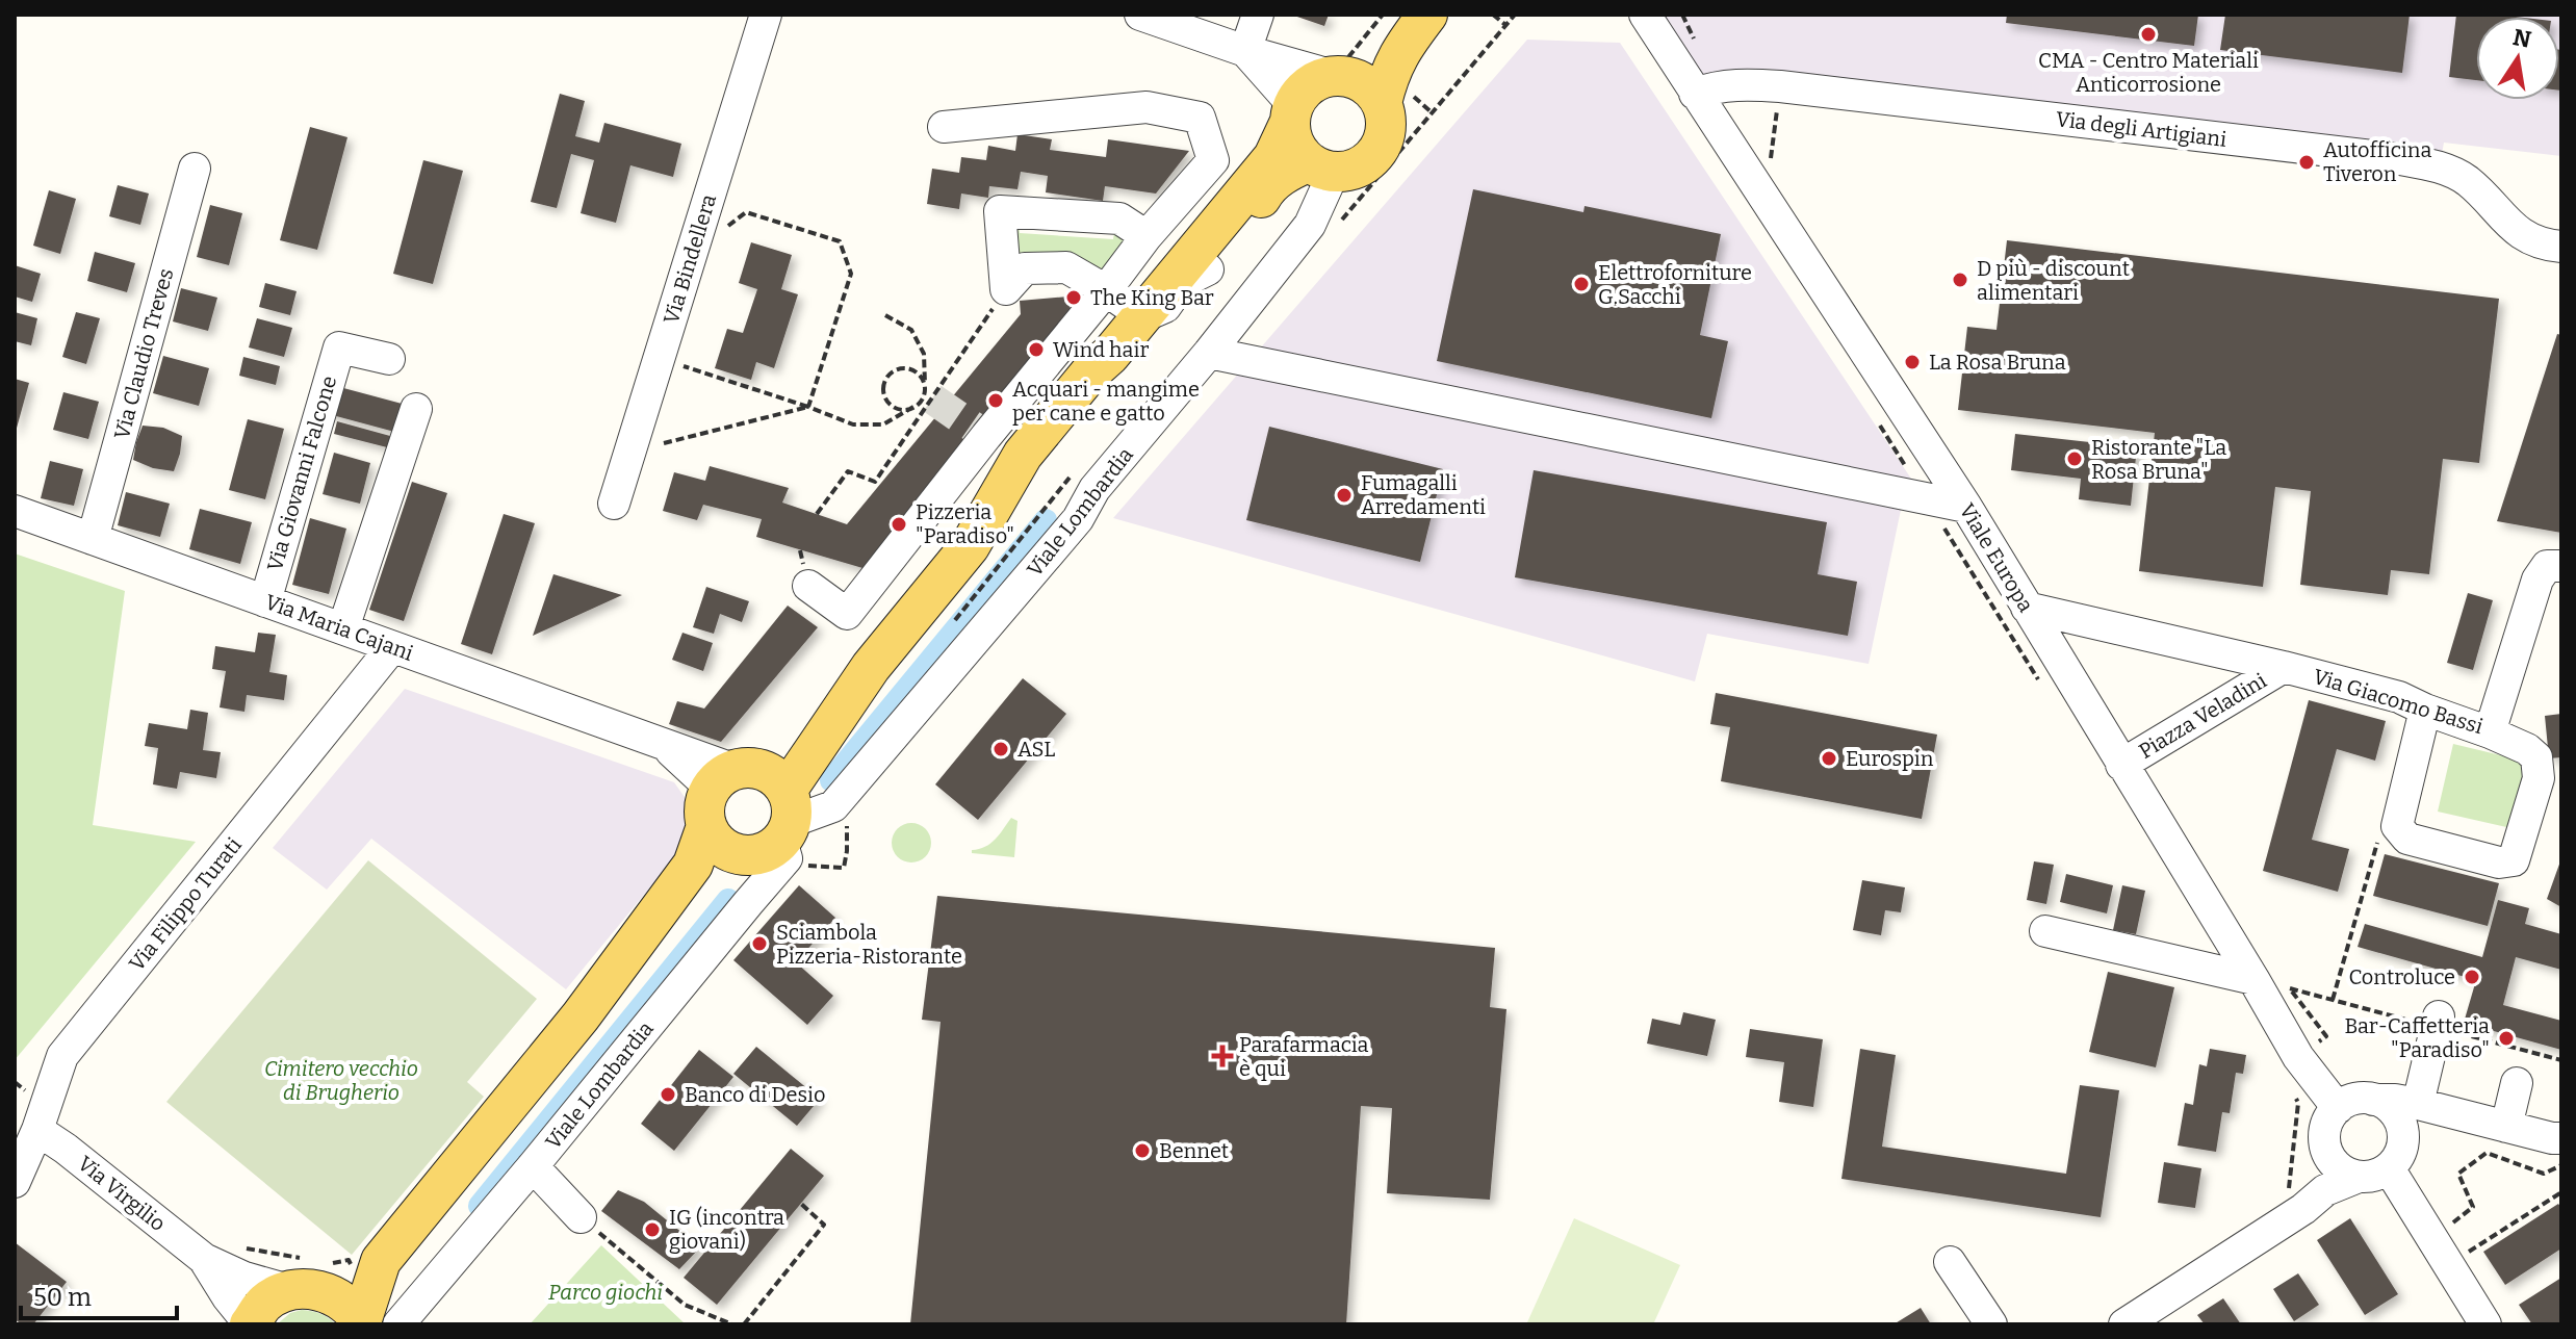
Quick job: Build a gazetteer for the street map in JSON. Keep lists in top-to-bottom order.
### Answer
{
  "streets": {
    "main road": ["Viale Lombardia"],
    "street": [
      "Via degli Artigiani",
      "Via Bindellera",
      "Via Claudio Treves",
      "Via Giovanni Falcone",
      "Viale Europa",
      "Via Maria Cajani",
      "Via Giacomo Bassi",
      "Piazza Veladini",
      "Via Filippo Turati",
      "Via Virgilio"
    ]
  },
  "crossings": [
    ["Via degli Artigiani", "Viale Europa"],
    ["Via Claudio Treves", "Via Maria Cajani"],
    ["Via Giovanni Falcone", "Via Maria Cajani"],
    ["Viale Lombardia", "Via Maria Cajani"],
    ["Viale Lombardia", "Via Virgilio"],
    ["Viale Europa", "Via Giacomo Bassi"],
    ["Viale Europa", "Piazza Veladini"],
    ["Via Maria Cajani", "Via Filippo Turati"],
    ["Via Giacomo Bassi", "Piazza Veladini"],
    ["Via Filippo Turati", "Via Virgilio"]
  ],
  "parks": ["Cimitero vecchio di Brugherio", "Parco giochi"],
  "places": {
    "other": [
      "CMA - Centro Materiali Anticorrosione",
      "Autofficina Tiveron",
      "D più - discount alimentari",
      "Elettroforniture G.Sacchi",
      "The King Bar",
      "Wind hair",
      "La Rosa Bruna",
      "Acquari - mangime per cane e gatto",
      "Ristorante \"La Rosa Bruna\"",
      "Fumagalli Arredamenti",
      "Pizzeria \"Paradiso\"",
      "ASL",
      "Eurospin",
      "Sciambola Pizzeria-Ristorante",
      "Controluce",
      "Bar-Caffetteria \"Paradiso\"",
      "Banco di Desio",
      "Bennet",
      "IG (incontra giovani)"
    ],
    "health": ["Parafarmacia è qui"]
  },
  "scale_bar": "50 m",
  "north": "top"
}
